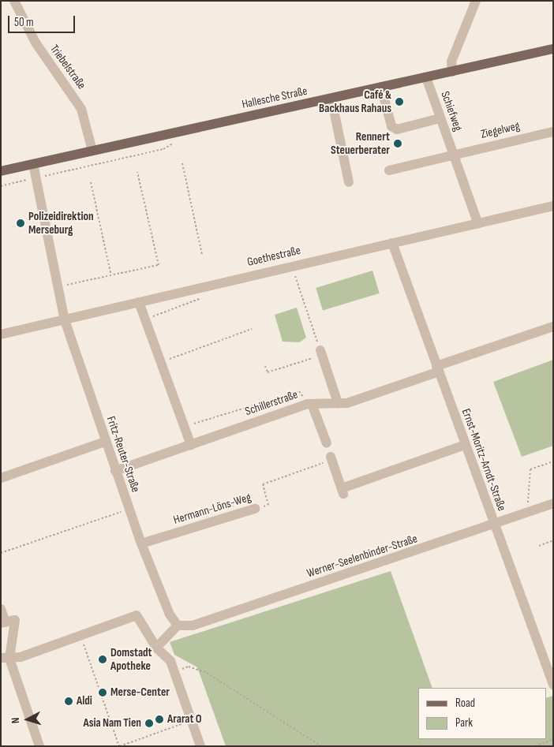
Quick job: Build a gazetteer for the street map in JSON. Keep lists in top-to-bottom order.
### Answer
{
  "streets": {
    "main road": ["Hallesche Straße"],
    "street": [
      "Triebelstraße",
      "Schiefweg",
      "Ziegelweg",
      "Goethestraße",
      "Schillerstraße",
      "Fritz-Reuter-Straße",
      "Ernst-Moritz-Arndt-Straße",
      "Hermann-Löns-Weg",
      "Werner-Seelenbinder-Straße"
    ]
  },
  "crossings": [
    ["Triebelstraße", "Hallesche Straße"],
    ["Hallesche Straße", "Schiefweg"],
    ["Hallesche Straße", "Fritz-Reuter-Straße"],
    ["Schiefweg", "Ziegelweg"],
    ["Schiefweg", "Goethestraße"],
    ["Goethestraße", "Fritz-Reuter-Straße"],
    ["Goethestraße", "Ernst-Moritz-Arndt-Straße"],
    ["Schillerstraße", "Fritz-Reuter-Straße"],
    ["Schillerstraße", "Ernst-Moritz-Arndt-Straße"],
    ["Fritz-Reuter-Straße", "Hermann-Löns-Weg"],
    ["Fritz-Reuter-Straße", "Werner-Seelenbinder-Straße"],
    ["Ernst-Moritz-Arndt-Straße", "Werner-Seelenbinder-Straße"]
  ],
  "places": [
    "Café & Backhaus Rahaus",
    "Rennert Steuerberater",
    "Polizeidirektion Merseburg",
    "Domstadt Apotheke",
    "Merse-Center",
    "Aldi",
    "Ararat O",
    "Asia Nam Tien"
  ],
  "legend": ["Road", "Park"],
  "scale_bar": "50 m",
  "north": "left"
}
